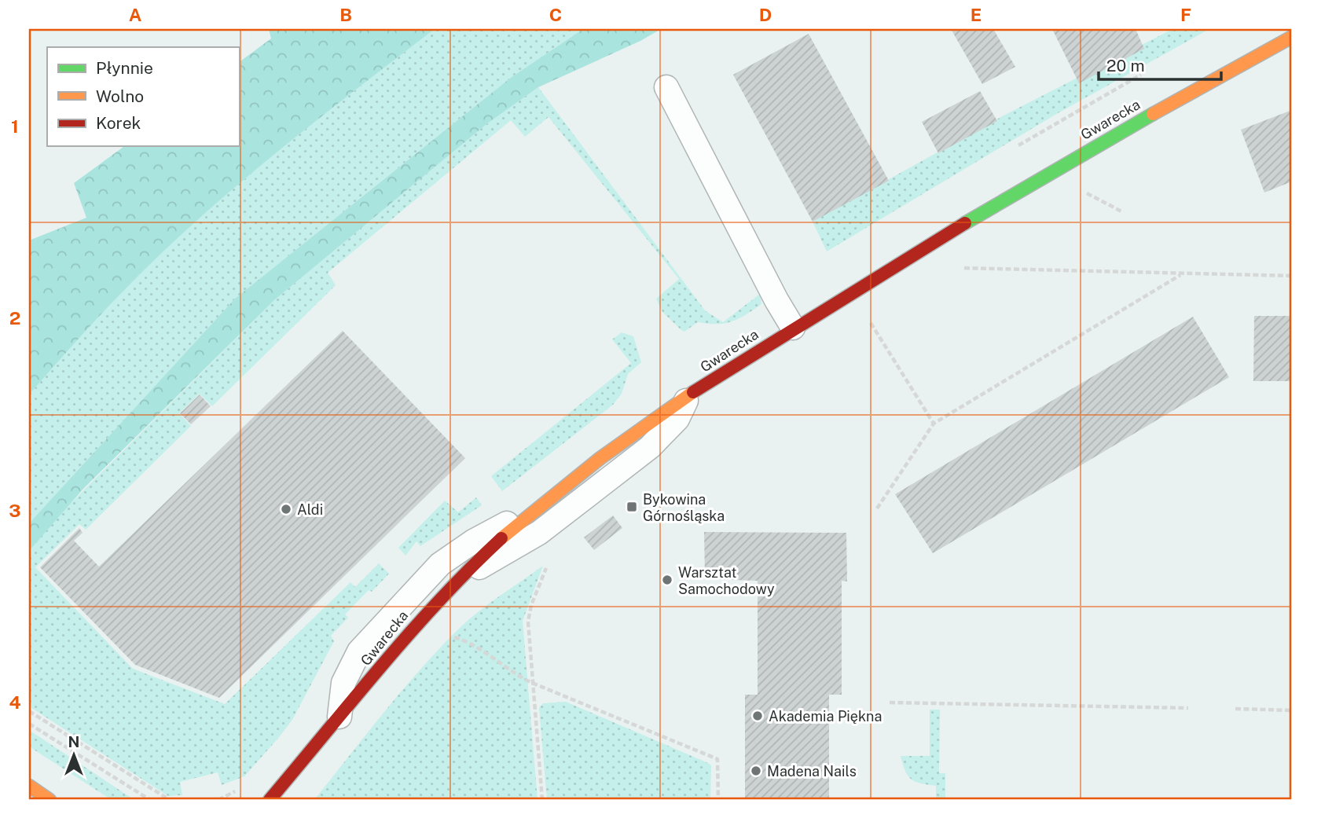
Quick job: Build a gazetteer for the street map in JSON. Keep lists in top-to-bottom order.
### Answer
{
  "streets": {
    "street": ["Gwarecka"]
  },
  "places": {
    "transit": ["Bykowina Górnośląska"],
    "other": [
      "Aldi",
      "Warsztat Samochodowy",
      "Akademia Piękna",
      "Madena Nails"
    ]
  },
  "legend": ["Płynnie", "Wolno", "Korek"],
  "scale_bar": "20 m",
  "north": "top",
  "grid": {
    "columns": [
      "A",
      "B",
      "C",
      "D",
      "E",
      "F"
    ],
    "rows": [
      "1",
      "2",
      "3",
      "4"
    ]
  }
}
